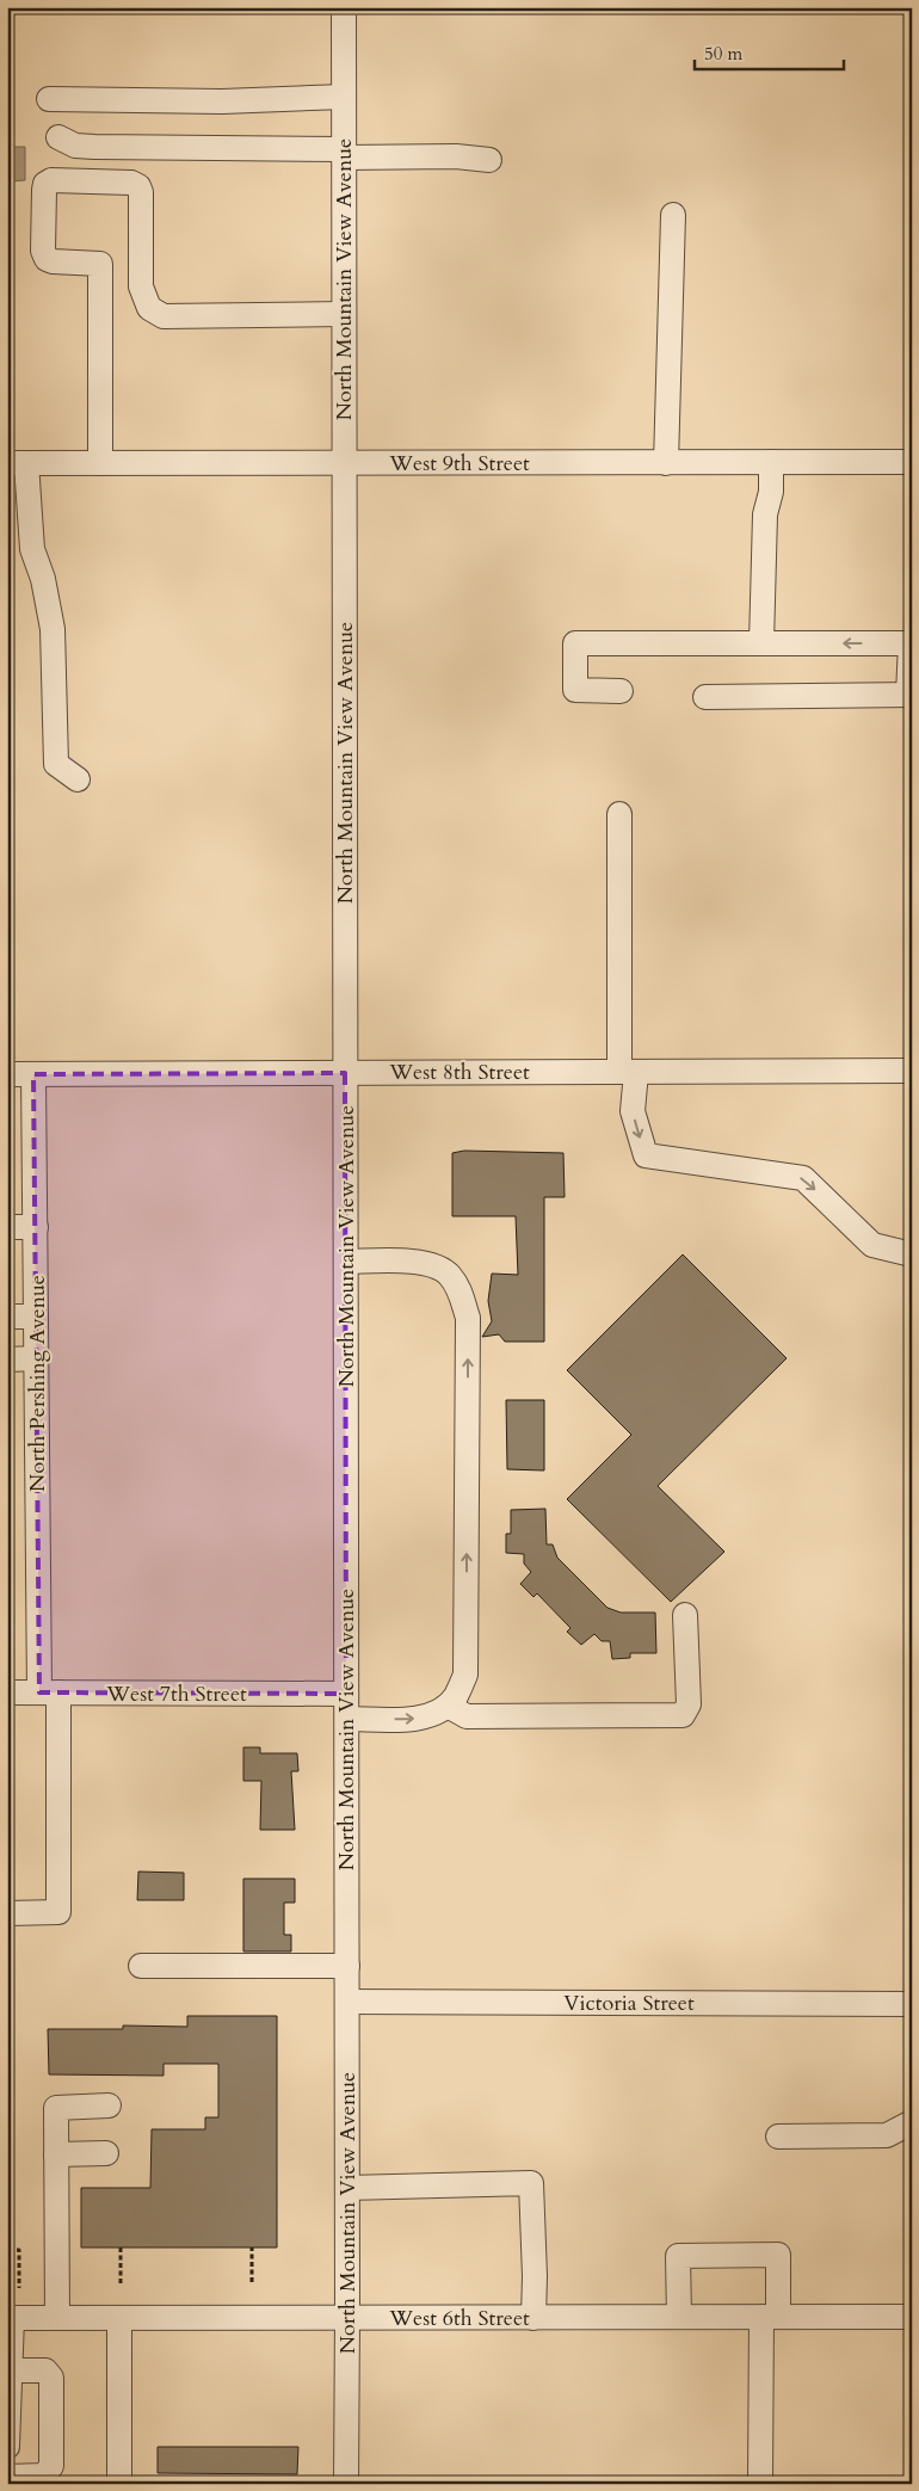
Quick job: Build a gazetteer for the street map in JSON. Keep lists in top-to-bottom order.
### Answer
{
  "streets": {
    "street": [
      "North Mountain View Avenue",
      "West 9th Street",
      "West 8th Street",
      "North Pershing Avenue",
      "West 7th Street",
      "Victoria Street",
      "West 6th Street"
    ]
  },
  "crossings": [
    ["North Mountain View Avenue", "West 9th Street"],
    ["North Mountain View Avenue", "West 8th Street"],
    ["North Mountain View Avenue", "West 7th Street"],
    ["North Mountain View Avenue", "Victoria Street"],
    ["North Mountain View Avenue", "West 6th Street"],
    ["West 8th Street", "North Pershing Avenue"],
    ["North Pershing Avenue", "West 7th Street"]
  ],
  "scale_bar": "50 m"
}
